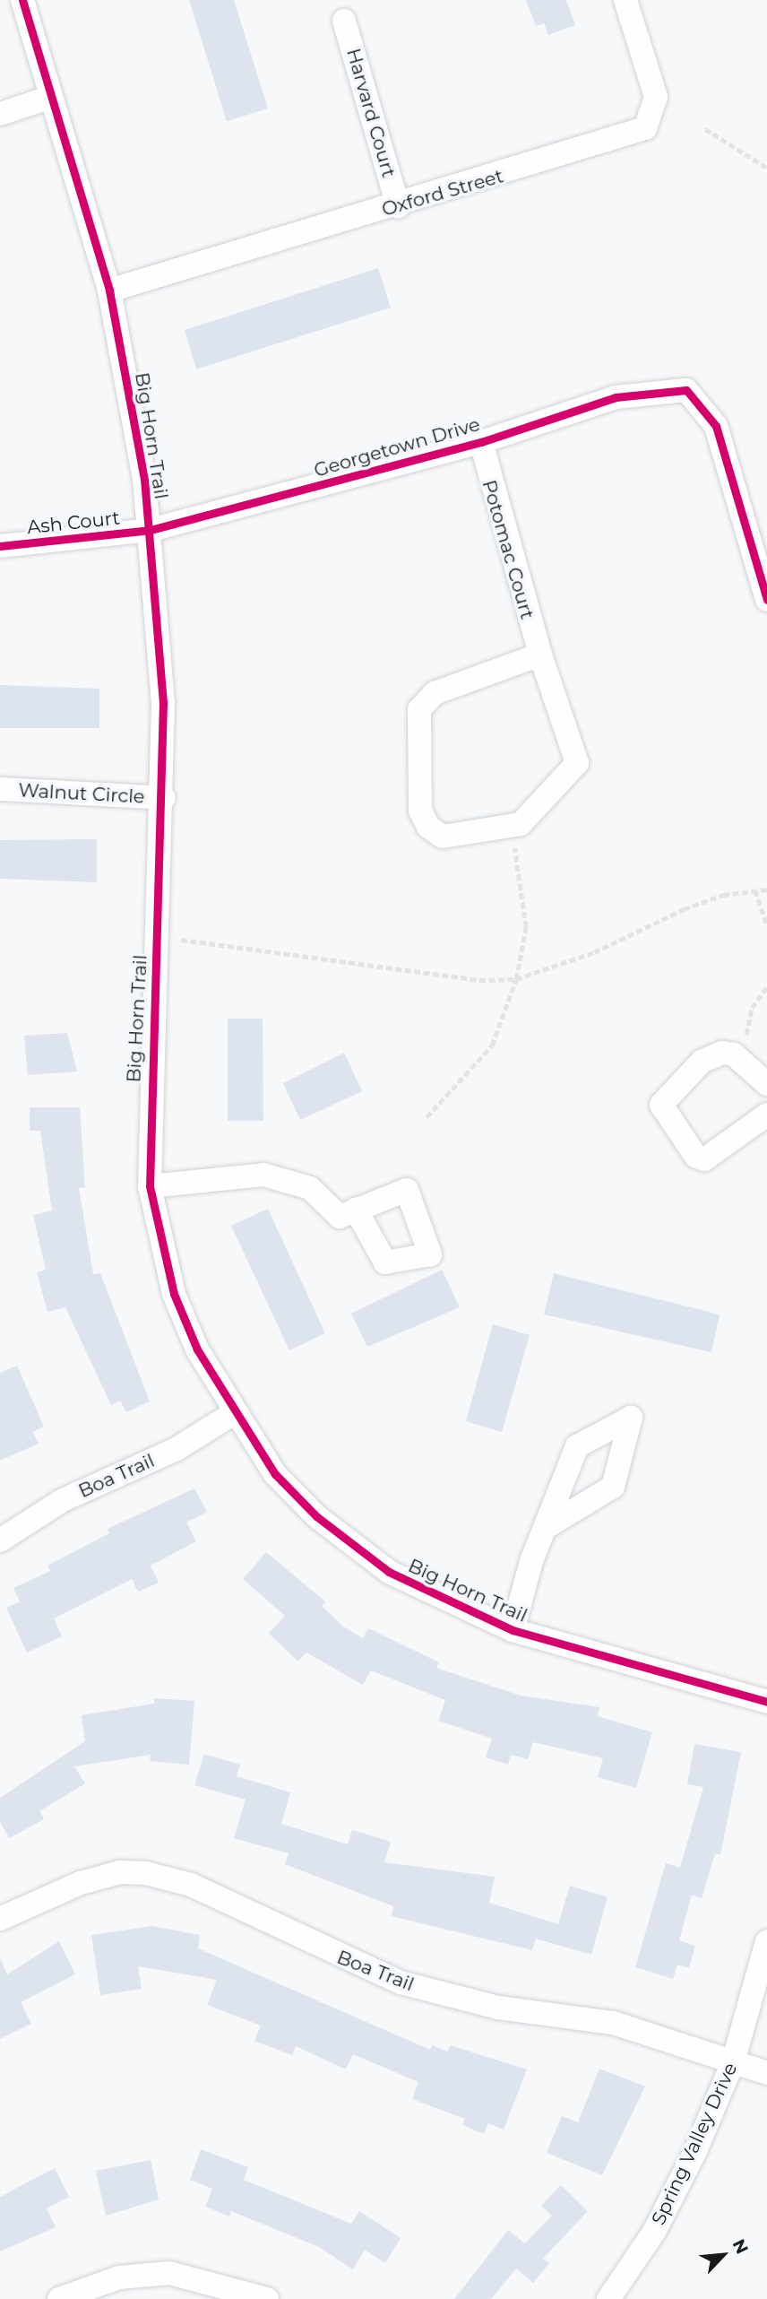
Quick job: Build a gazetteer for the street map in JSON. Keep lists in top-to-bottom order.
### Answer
{
  "streets": {
    "street": [
      "Harvard Court",
      "Oxford Street",
      "Big Horn Trail",
      "Georgetown Drive",
      "Ash Court",
      "Potomac Court",
      "Walnut Circle",
      "Boa Trail",
      "Spring Valley Drive"
    ]
  },
  "crossings": [
    ["Harvard Court", "Oxford Street"],
    ["Oxford Street", "Big Horn Trail"],
    ["Big Horn Trail", "Georgetown Drive"],
    ["Big Horn Trail", "Ash Court"],
    ["Big Horn Trail", "Walnut Circle"],
    ["Big Horn Trail", "Boa Trail"],
    ["Georgetown Drive", "Ash Court"],
    ["Georgetown Drive", "Potomac Court"],
    ["Boa Trail", "Spring Valley Drive"]
  ],
  "north": "top right"
}
